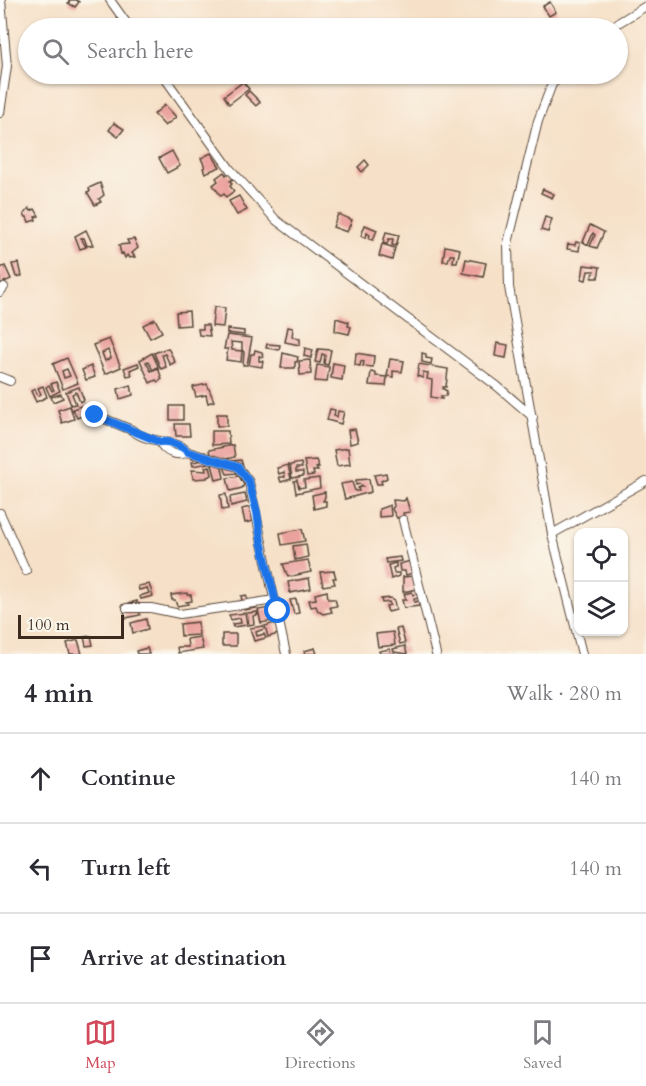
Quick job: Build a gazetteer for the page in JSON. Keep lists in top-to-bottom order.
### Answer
{
  "scale_bar": "100 m",
  "page": {
    "search": "Search here",
    "scale": "100 m",
    "heading": ["4 min", "Walk · 280 m"],
    "list": [
      ["Continue", "140 m"],
      ["Turn left", "140 m"],
      "Arrive at destination"
    ],
    "nav": ["Map", "Directions", "Saved"]
  }
}
